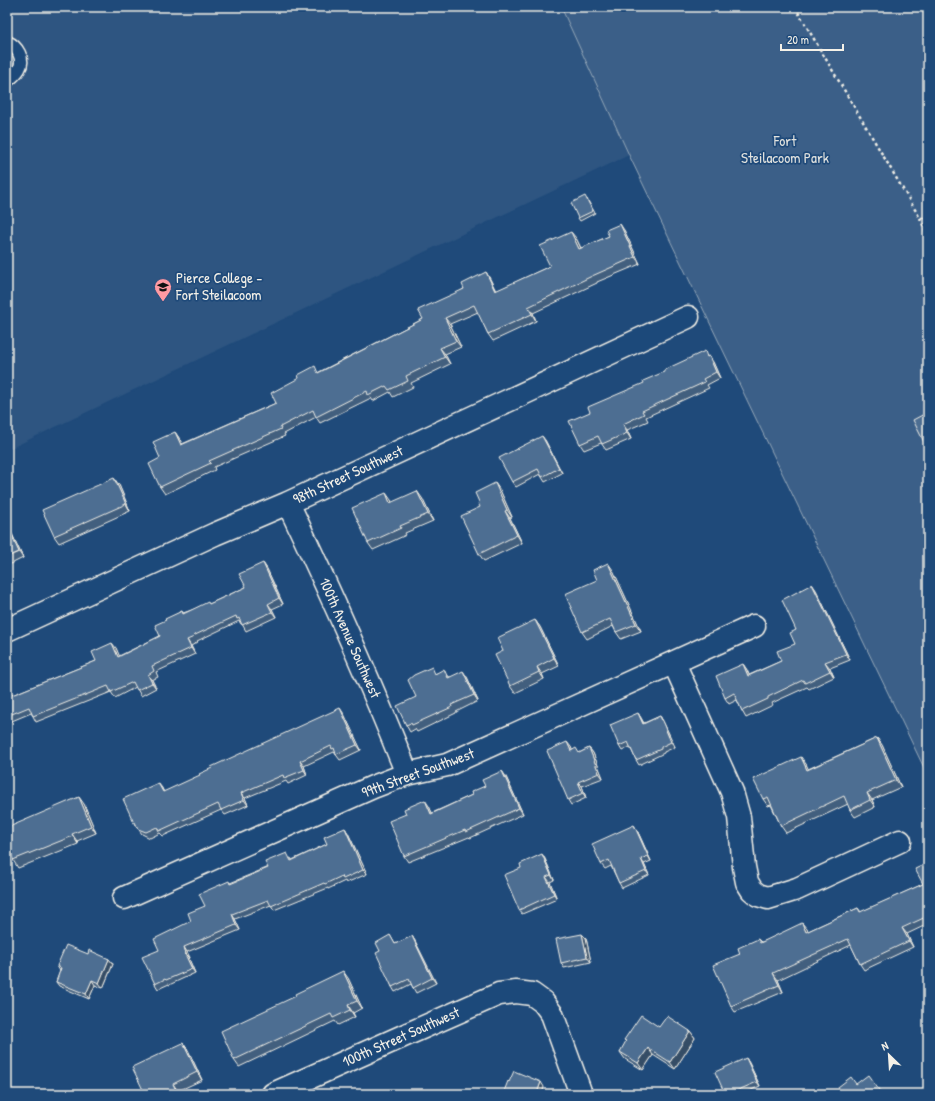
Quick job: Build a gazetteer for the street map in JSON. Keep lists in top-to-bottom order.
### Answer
{
  "streets": {
    "street": [
      "98th Street Southwest",
      "100th Avenue Southwest",
      "99th Street Southwest",
      "100th Street Southwest"
    ]
  },
  "crossings": [
    ["98th Street Southwest", "100th Avenue Southwest"],
    ["100th Avenue Southwest", "99th Street Southwest"]
  ],
  "parks": ["Fort Steilacoom Park"],
  "places": {
    "school or university": ["Pierce College - Fort Steilacoom"]
  },
  "scale_bar": "20 m",
  "north": "top left"
}
